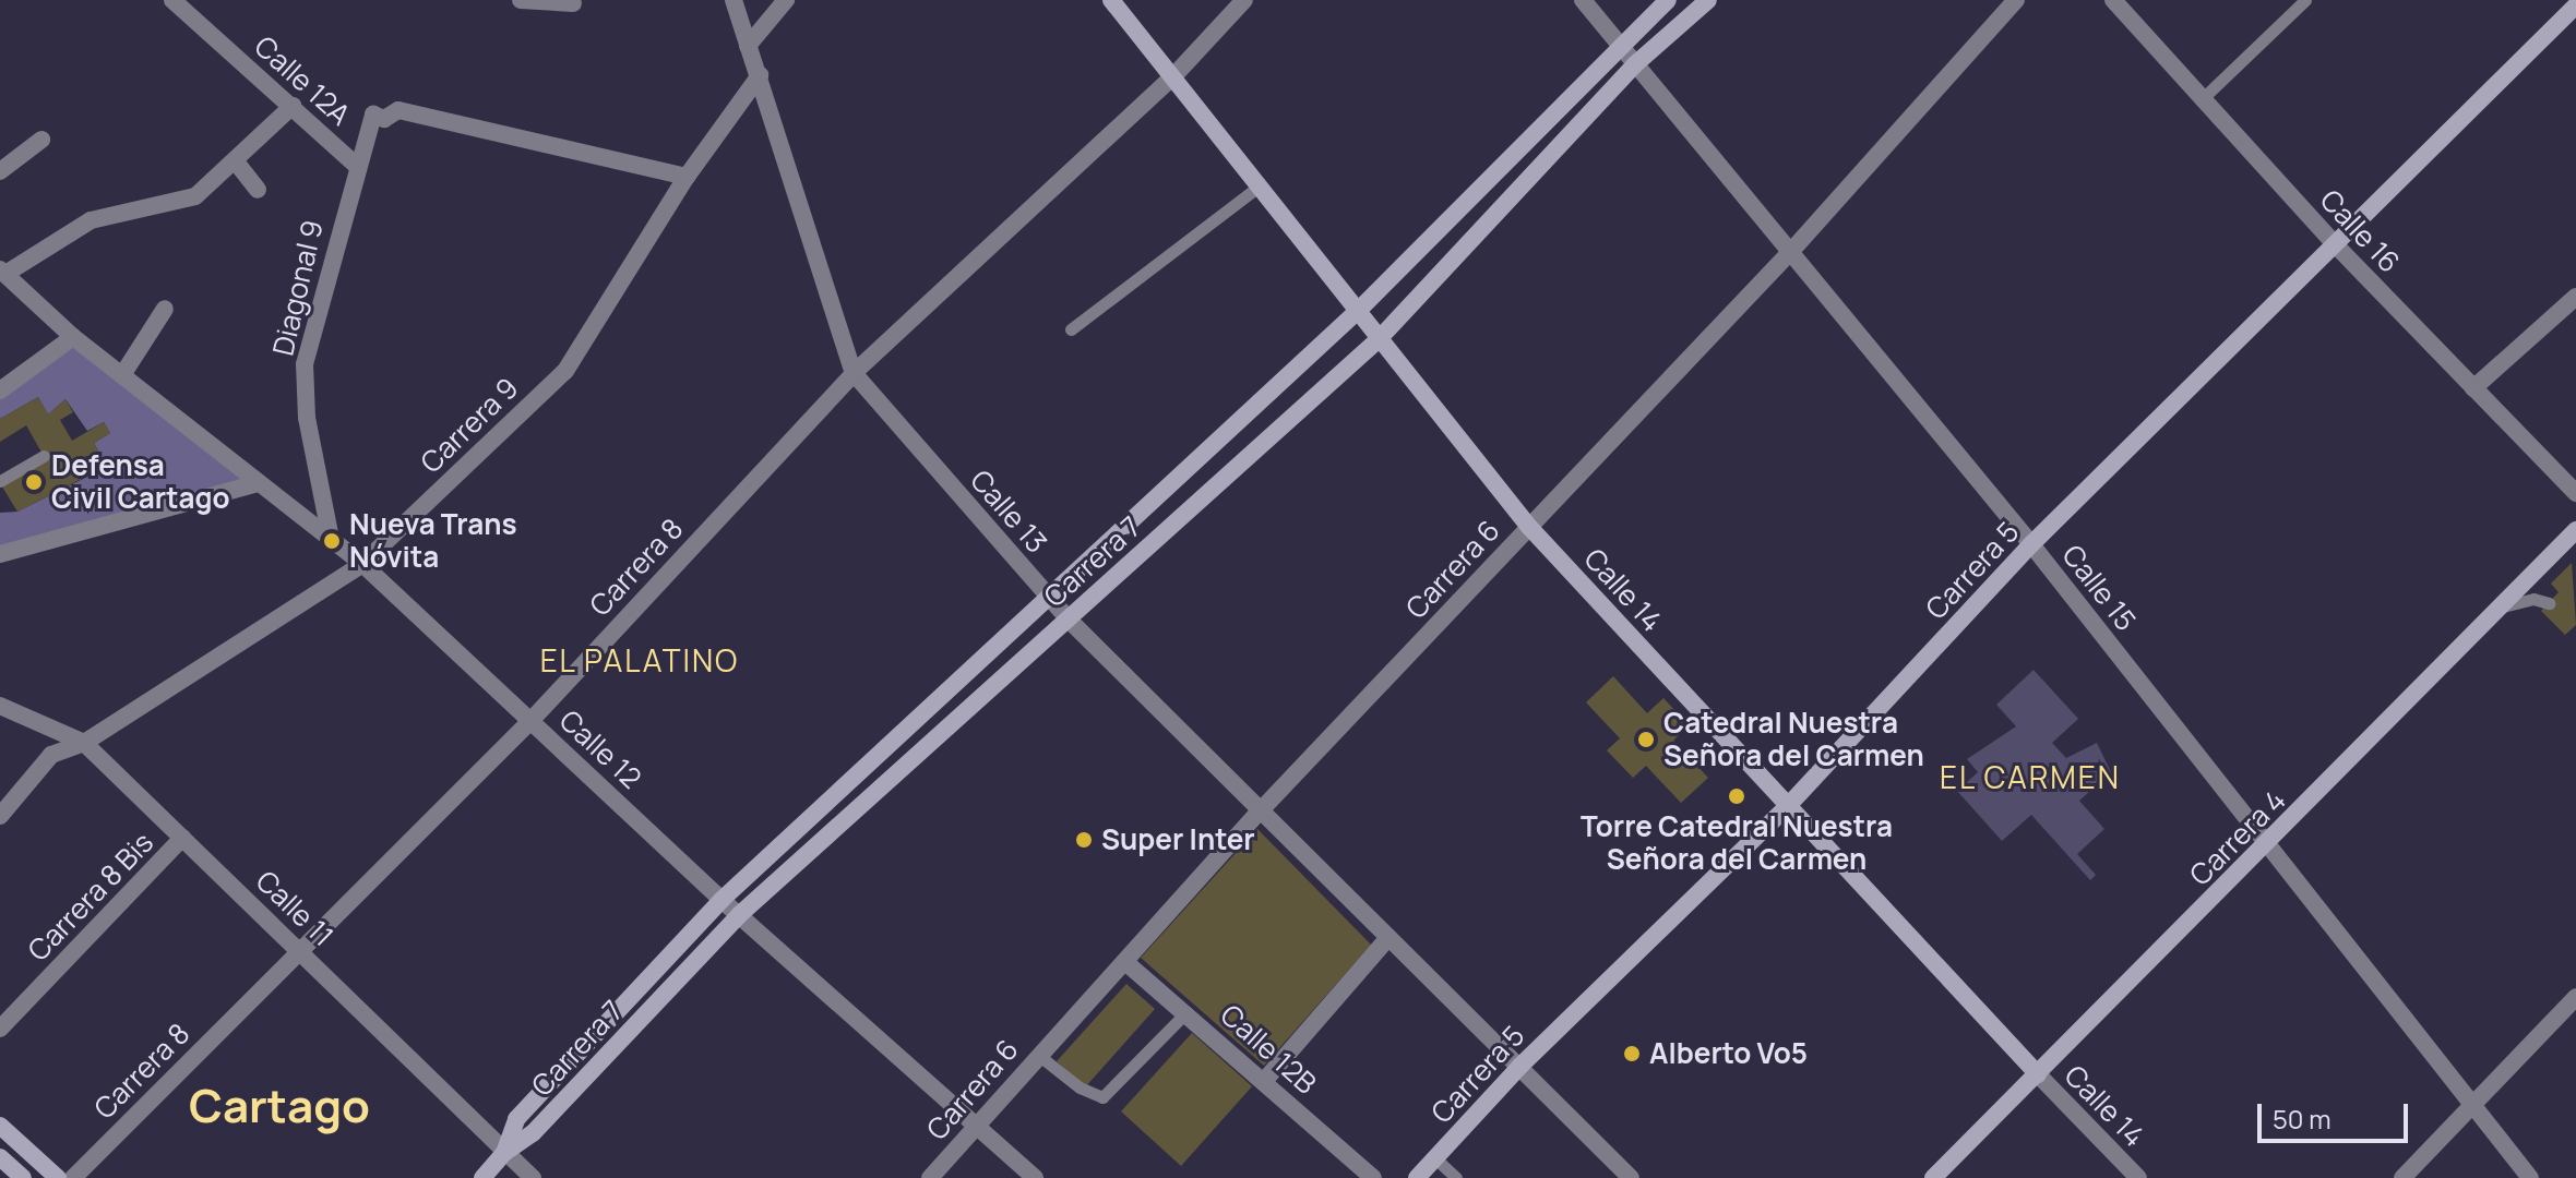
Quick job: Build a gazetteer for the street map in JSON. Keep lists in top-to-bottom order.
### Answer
{
  "streets": {
    "main road": [
      "Carrera 7",
      "Carrera 5",
      "Calle 14",
      "Carrera 4"
    ],
    "street": [
      "Calle 12A",
      "Calle 16",
      "Diagonal 9",
      "Carrera 9",
      "Calle 13",
      "Carrera 8",
      "Carrera 6",
      "Calle 15",
      "Calle 12",
      "Carrera 8 Bis",
      "Calle 11",
      "Calle 12B"
    ]
  },
  "crossings": [
    ["Calle 12A", "Diagonal 9"],
    ["Calle 16", "Carrera 5"],
    ["Diagonal 9", "Carrera 9"],
    ["Diagonal 9", "Calle 12"],
    ["Carrera 9", "Calle 13"],
    ["Carrera 9", "Calle 12"],
    ["Carrera 9", "Calle 11"],
    ["Calle 13", "Carrera 7"],
    ["Calle 13", "Carrera 8"],
    ["Calle 13", "Carrera 6"],
    ["Calle 13", "Carrera 5"],
    ["Carrera 7", "Calle 15"],
    ["Carrera 7", "Calle 14"],
    ["Carrera 7", "Calle 12"],
    ["Carrera 7", "Calle 11"],
    ["Carrera 8", "Calle 14"],
    ["Carrera 8", "Calle 12"],
    ["Carrera 8", "Calle 11"],
    ["Carrera 6", "Calle 15"],
    ["Carrera 6", "Calle 14"],
    ["Carrera 6", "Calle 12"],
    ["Carrera 6", "Calle 12B"],
    ["Carrera 5", "Calle 15"],
    ["Carrera 5", "Calle 14"],
    ["Calle 15", "Carrera 4"],
    ["Calle 14", "Carrera 4"],
    ["Carrera 8 Bis", "Calle 11"]
  ],
  "districts": ["EL PALATINO", "EL CARMEN", "Cartago"],
  "places": [
    "Defensa Civil Cartago",
    "Nueva Trans Nóvita",
    "Catedral Nuestra Señora del Carmen",
    "Torre Catedral Nuestra Señora del Carmen",
    "Super Inter",
    "Alberto Vo5"
  ],
  "scale_bar": "50 m"
}
